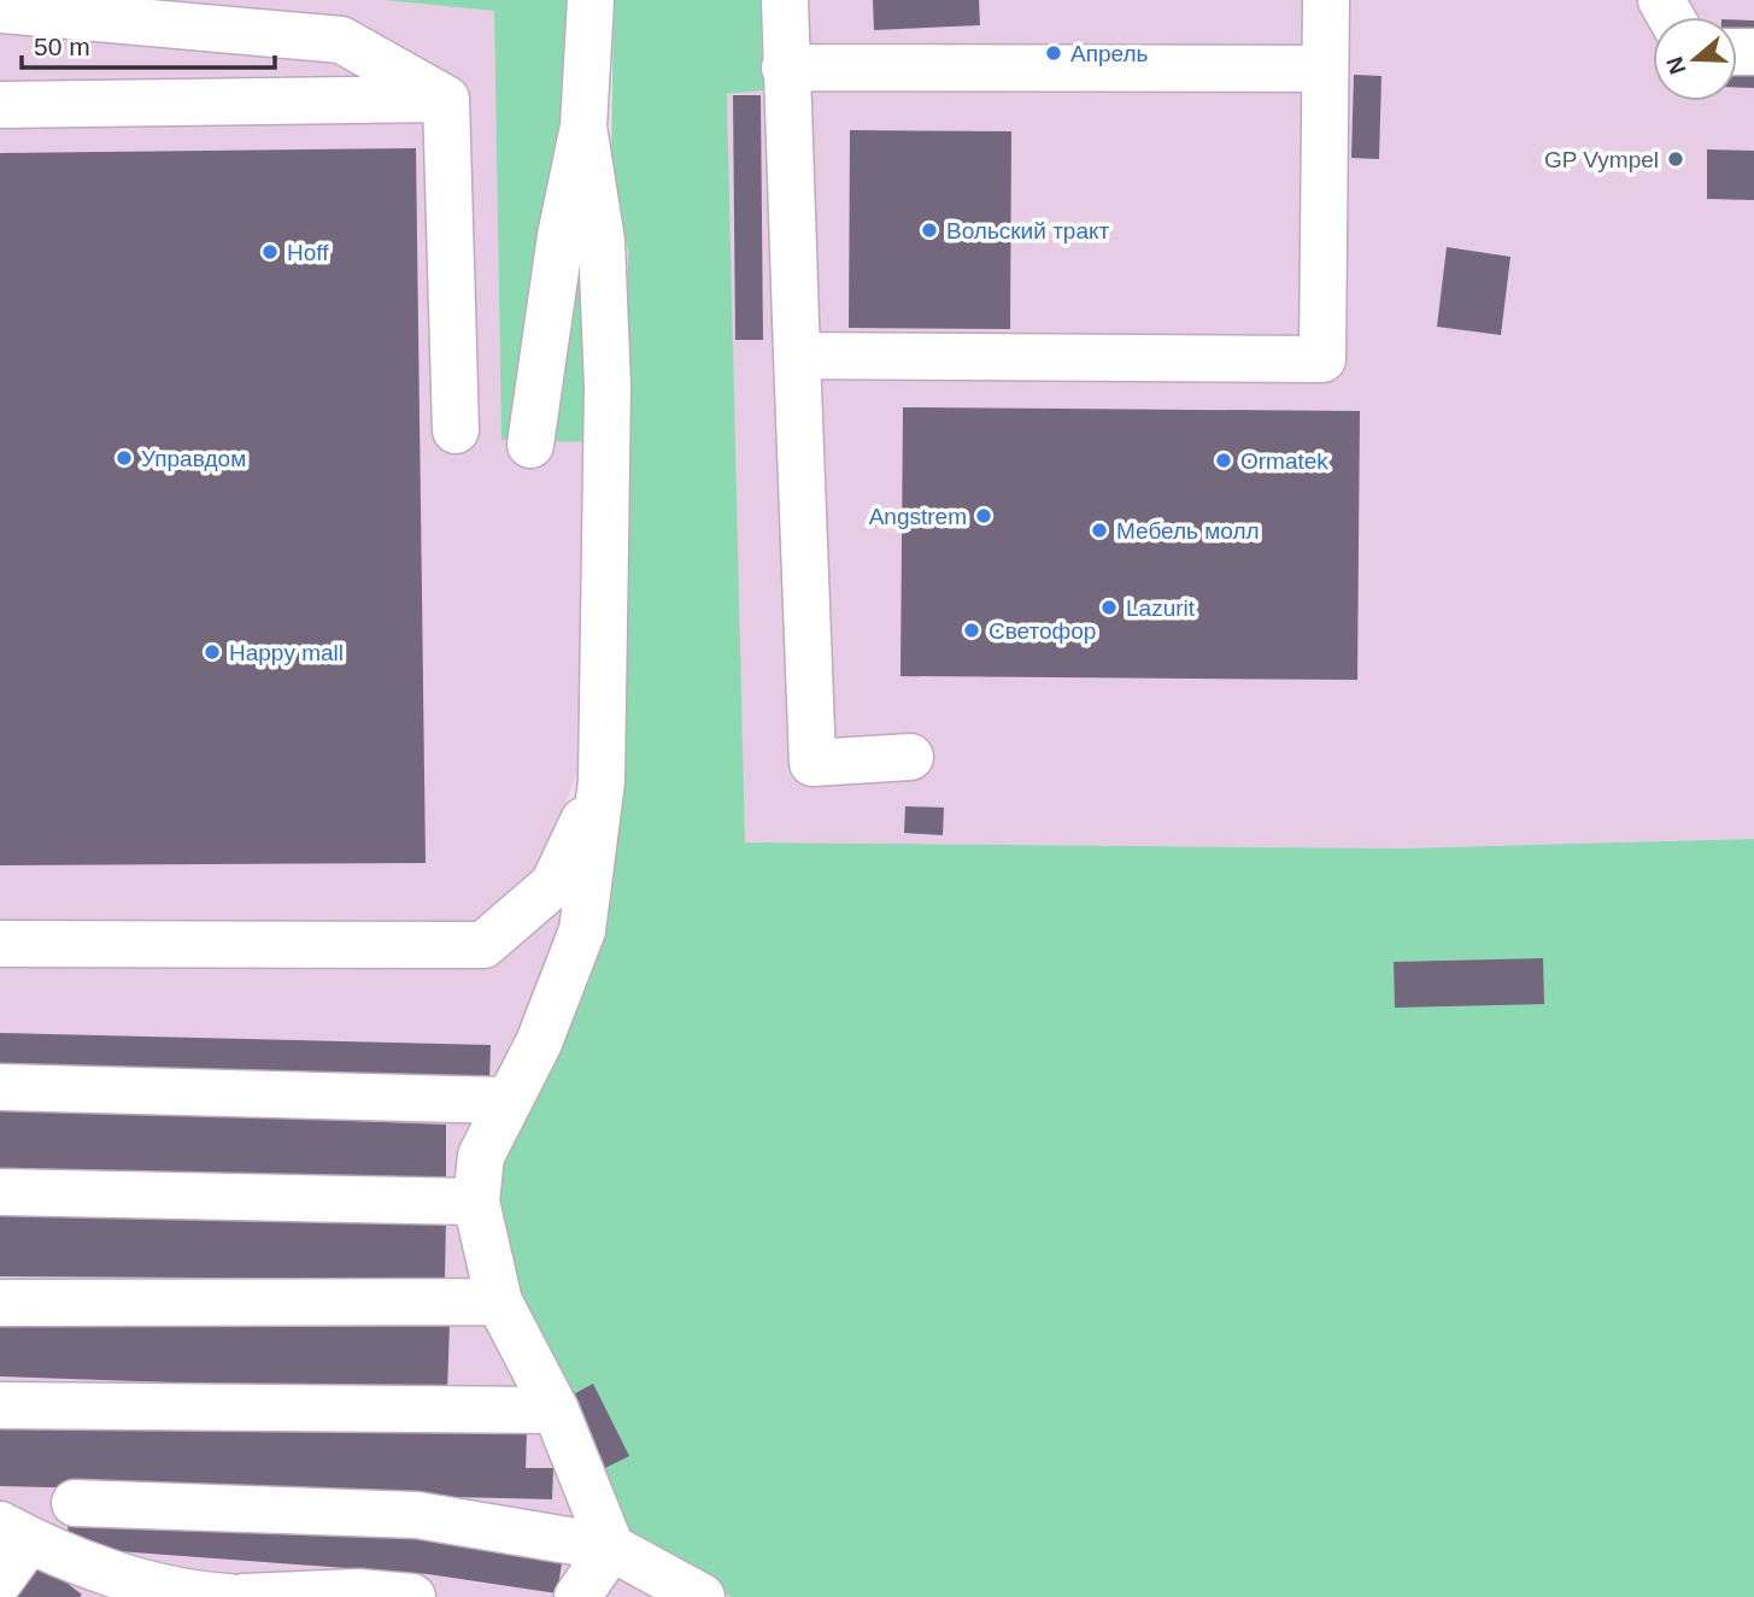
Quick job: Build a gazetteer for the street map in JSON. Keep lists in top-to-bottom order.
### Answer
{
  "places": [
    "Апрель",
    "GP Vympel",
    "Вольский тракт",
    "Hoff",
    "Управдом",
    "Ormatek",
    "Angstrem",
    "Мебель молл",
    "Lazurit",
    "Светофор",
    "Happy mall"
  ],
  "scale_bar": "50 m",
  "north": "left"
}
